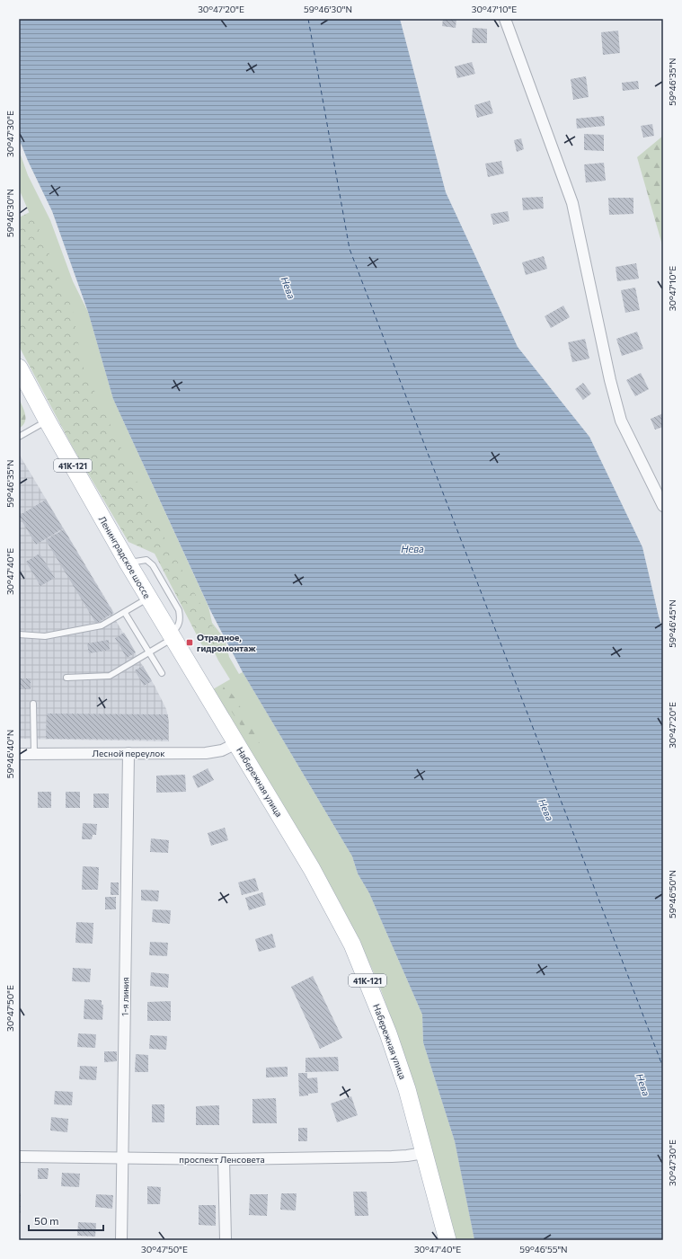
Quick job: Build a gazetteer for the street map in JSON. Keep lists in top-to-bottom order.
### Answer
{
  "streets": {
    "main road": ["41К-121", "Ленинградское шоссе", "Набережная улица"],
    "street": ["Лесной переулок", "1-я линия", "проспект Ленсовета"]
  },
  "crossings": [
    ["Ленинградское шоссе", "Лесной переулок"],
    ["Ленинградское шоссе", "Набережная улица"],
    ["Лесной переулок", "Набережная улица"],
    ["Лесной переулок", "1-я линия"],
    ["Набережная улица", "проспект Ленсовета"],
    ["1-я линия", "проспект Ленсовета"]
  ],
  "water": ["Нева"],
  "places": {
    "transit": ["Отрадное, гидромонтаж"]
  },
  "scale_bar": "50 m",
  "coordinates": [
    "30°47'20\"E",
    "59°46'30\"N",
    "30°47'10\"E",
    "59°46'35\"N",
    "30°47'30\"E",
    "30°47'40\"E",
    "59°46'45\"N",
    "59°46'40\"N",
    "59°46'50\"N",
    "30°47'50\"E",
    "59°46'55\"N"
  ]
}
